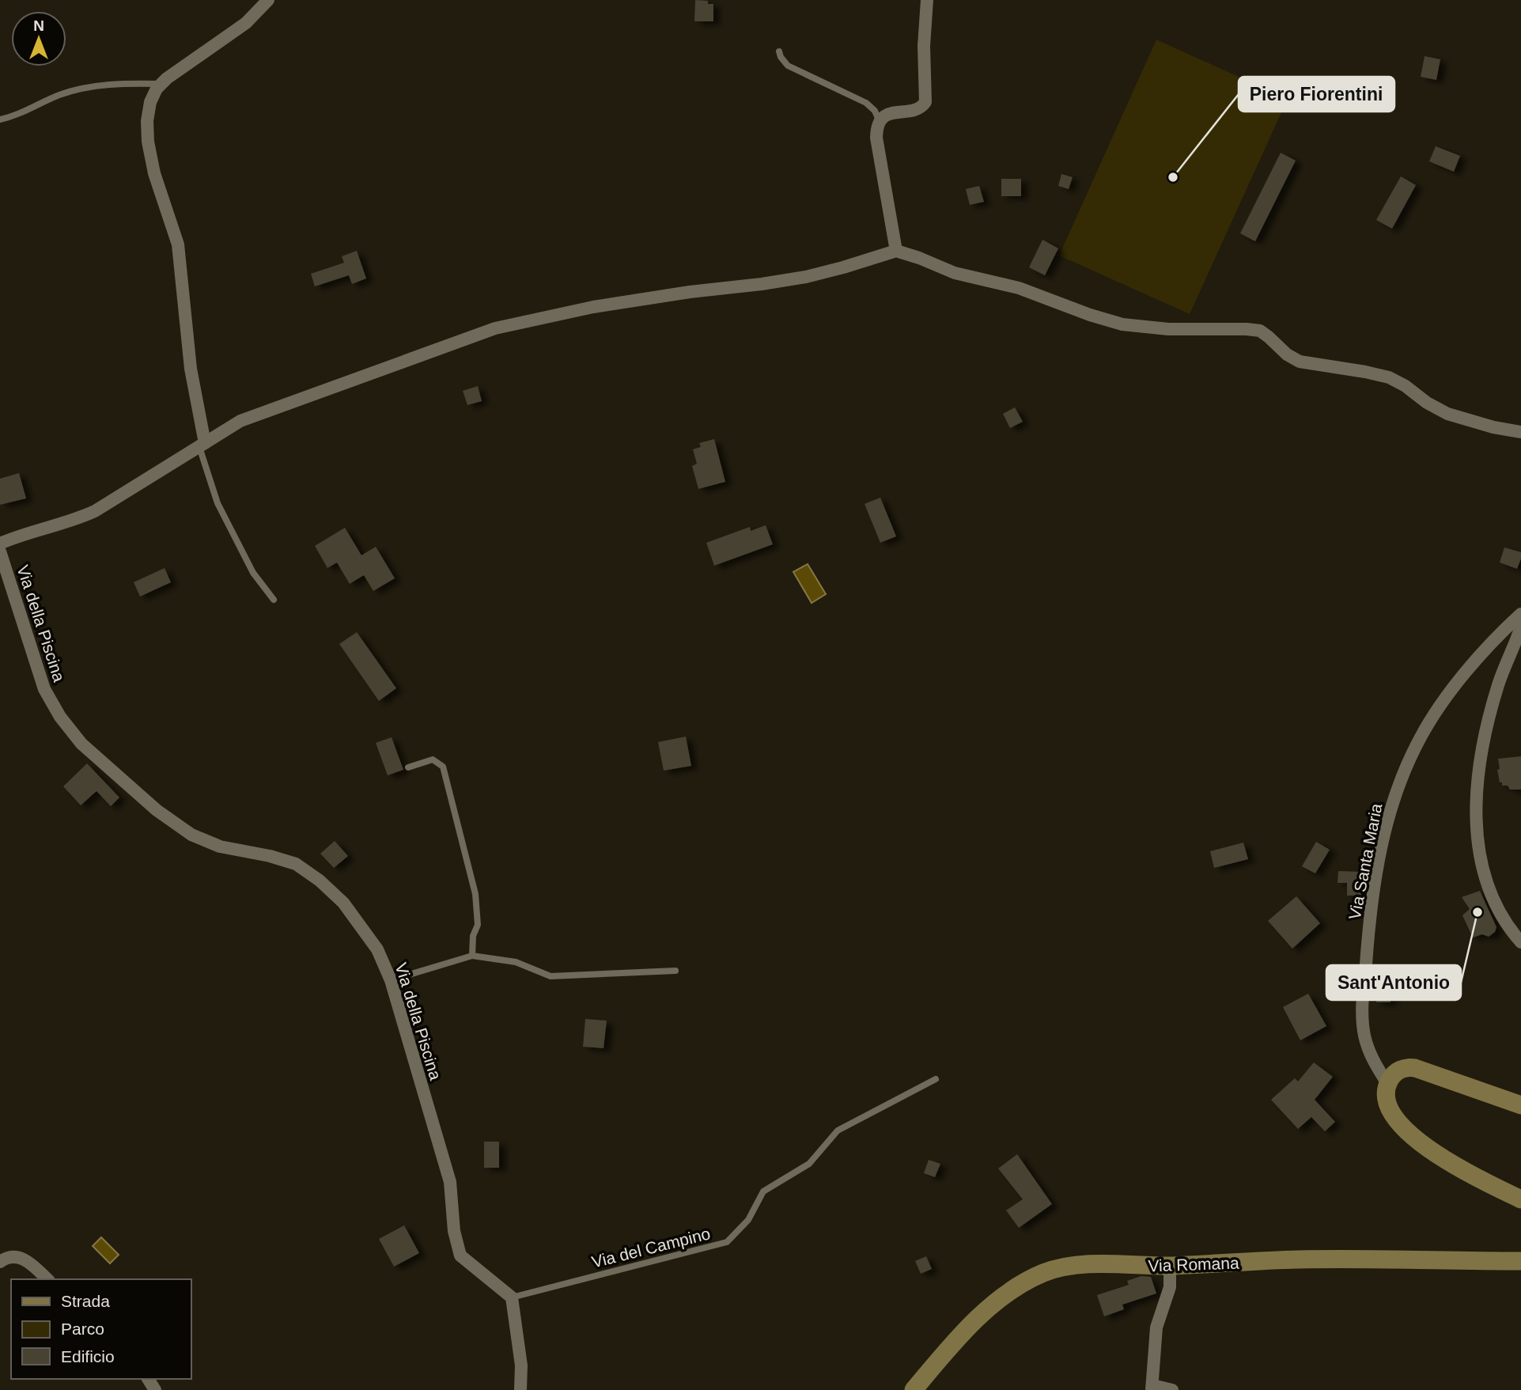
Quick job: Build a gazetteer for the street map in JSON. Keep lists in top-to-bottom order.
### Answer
{
  "streets": {
    "street": ["Via della Piscina", "Via Santa Maria", "Via Romana"],
    "lane": ["Via del Campino"]
  },
  "crossings": [
    ["Via della Piscina", "Via del Campino"]
  ],
  "places": ["Piero Fiorentini", "Sant'Antonio"],
  "legend": ["Strada", "Parco", "Edificio"],
  "north": "top"
}
